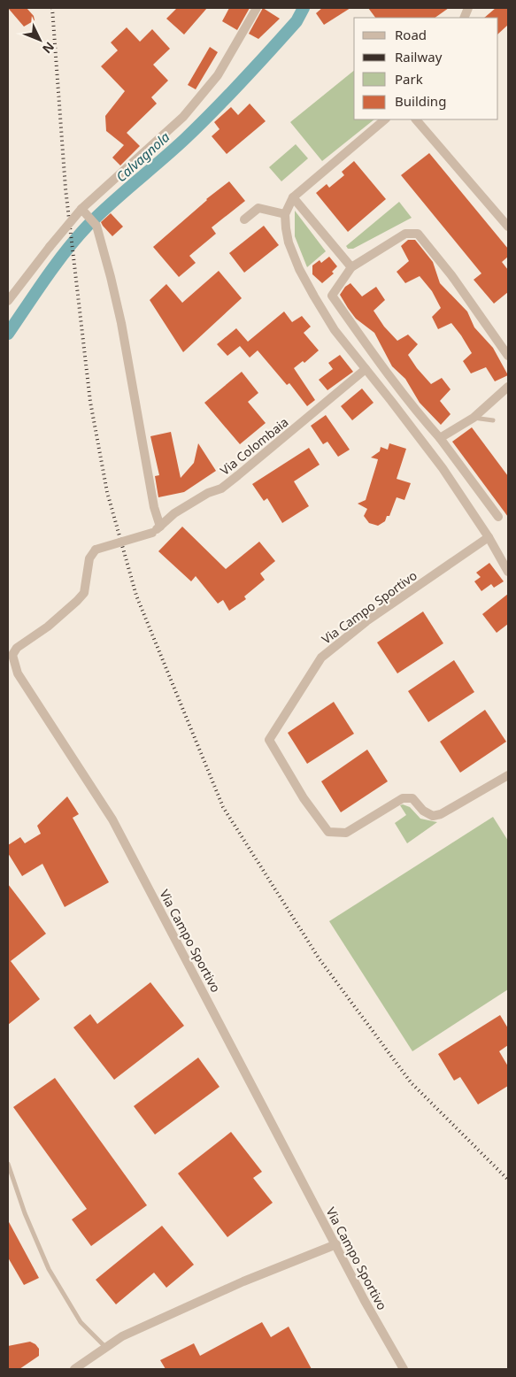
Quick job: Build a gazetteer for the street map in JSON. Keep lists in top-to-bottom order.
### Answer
{
  "streets": {
    "street": ["Via Colombaia", "Via Campo Sportivo"]
  },
  "crossings": [
    ["Via Colombaia", "Via Campo Sportivo"]
  ],
  "water": ["Calvagnola"],
  "legend": [
    "Road",
    "Railway",
    "Park",
    "Building"
  ],
  "north": "bottom right"
}
